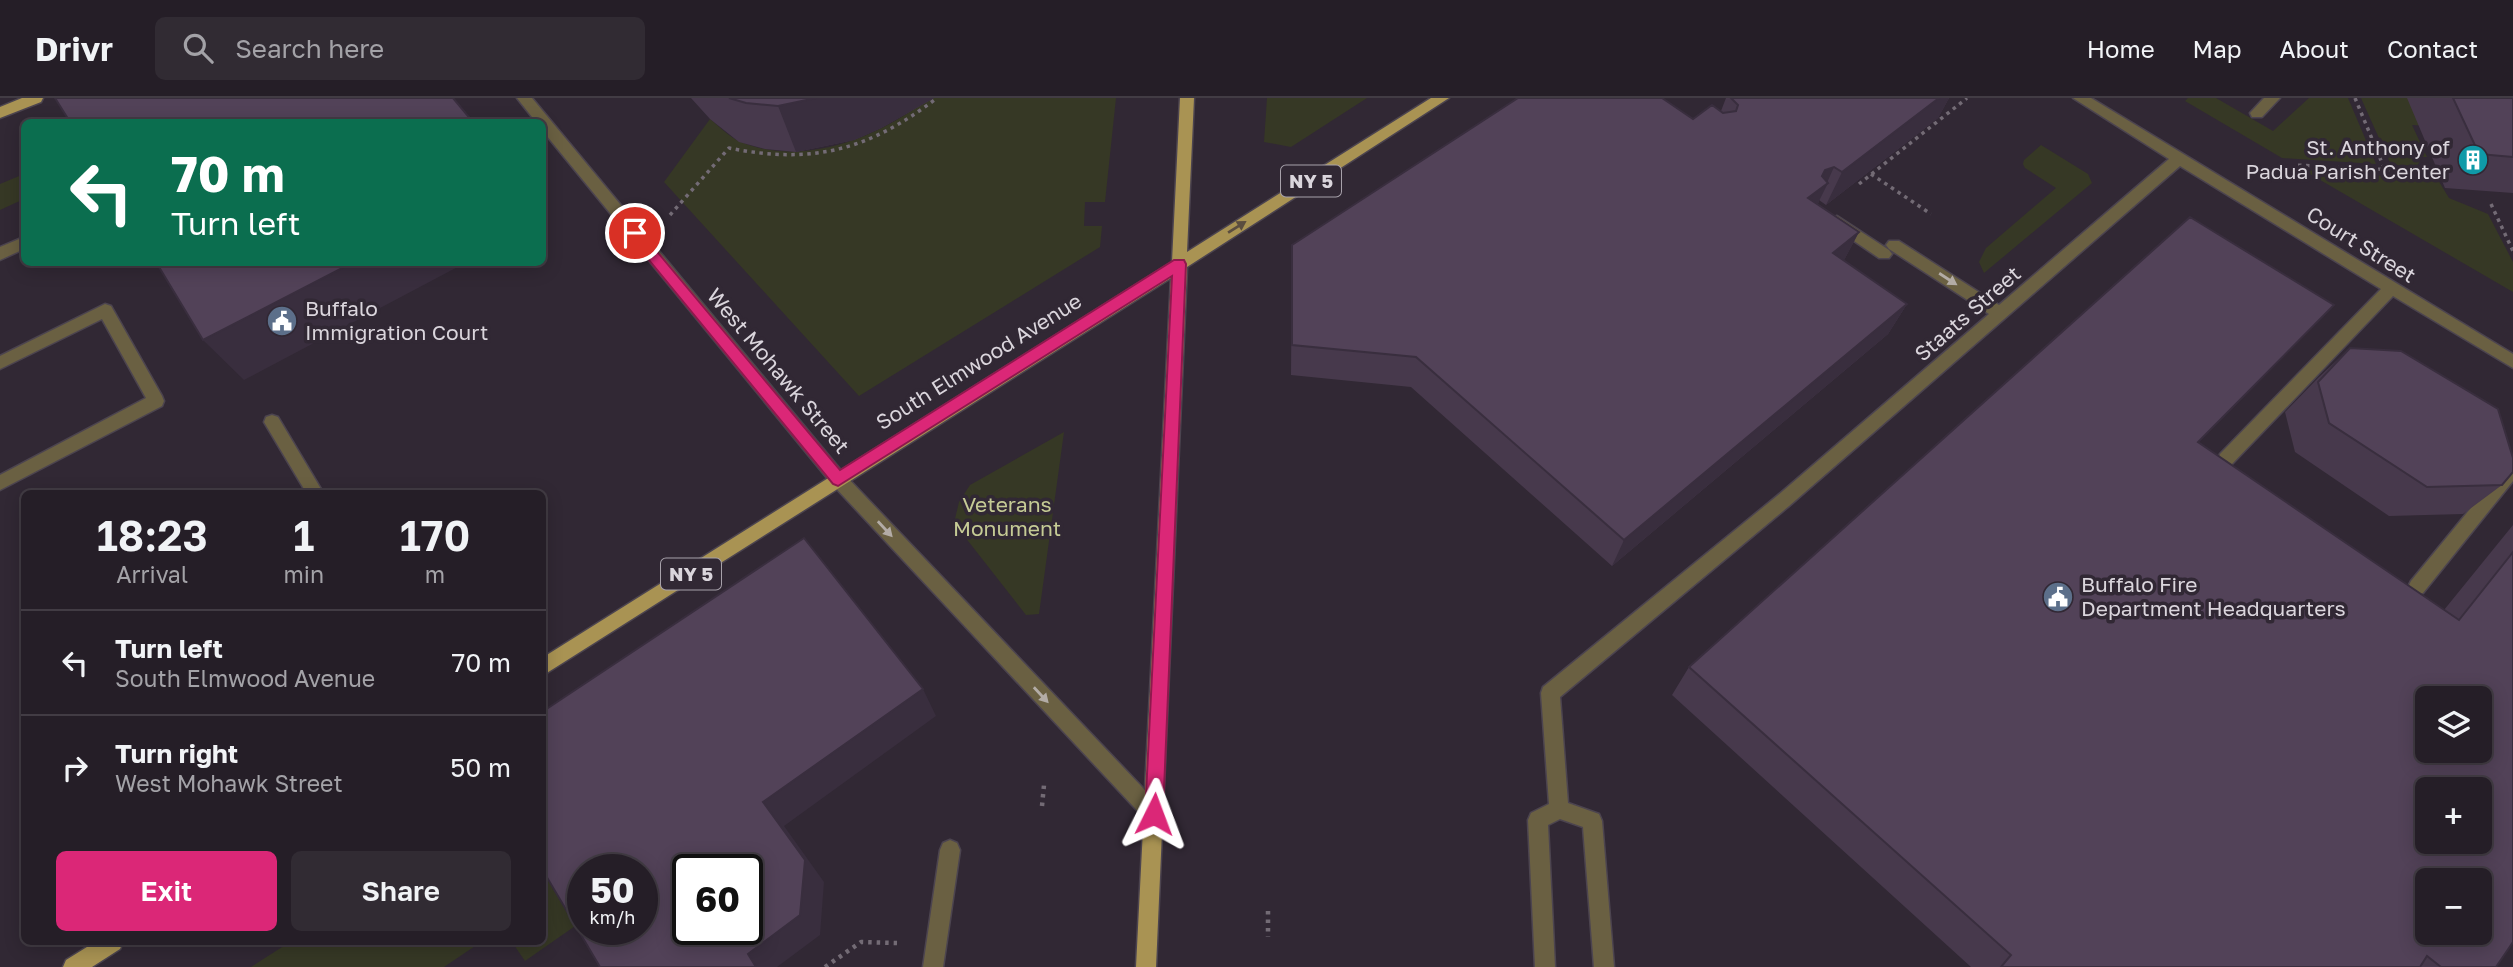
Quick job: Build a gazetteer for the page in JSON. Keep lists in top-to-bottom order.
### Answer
{
  "streets": {
    "main road": ["NY 5", "South Elmwood Avenue"],
    "street": ["Court Street", "Staats Street", "West Mohawk Street"]
  },
  "crossings": [
    ["Court Street", "Staats Street"],
    ["South Elmwood Avenue", "West Mohawk Street"]
  ],
  "one_way": ["West Mohawk Street"],
  "parks": ["Veterans Monument"],
  "places": {
    "building": ["St. Anthony of Padua Parish Center"],
    "public building": ["Buffalo Immigration Court", "Buffalo Fire Department Headquarters"]
  },
  "page": {
    "header": "Drivr",
    "search": "Search here",
    "nav": [
      "Home",
      "Map",
      "About",
      "Contact"
    ],
    "turn": ["70 m", "Turn left"],
    "eta": [
      "18:23",
      "Arrival",
      "1",
      "min",
      "170",
      "m"
    ],
    "list": [
      {
        "name": "Turn left",
        "note": "South Elmwood Avenue",
        "value": "70 m"
      },
      {
        "name": "Turn right",
        "note": "West Mohawk Street",
        "value": "50 m"
      }
    ],
    "map_buttons": ["+", "−"],
    "buttons": ["Exit", "Share"],
    "speed": "50 km/h",
    "limit": "60"
  }
}
